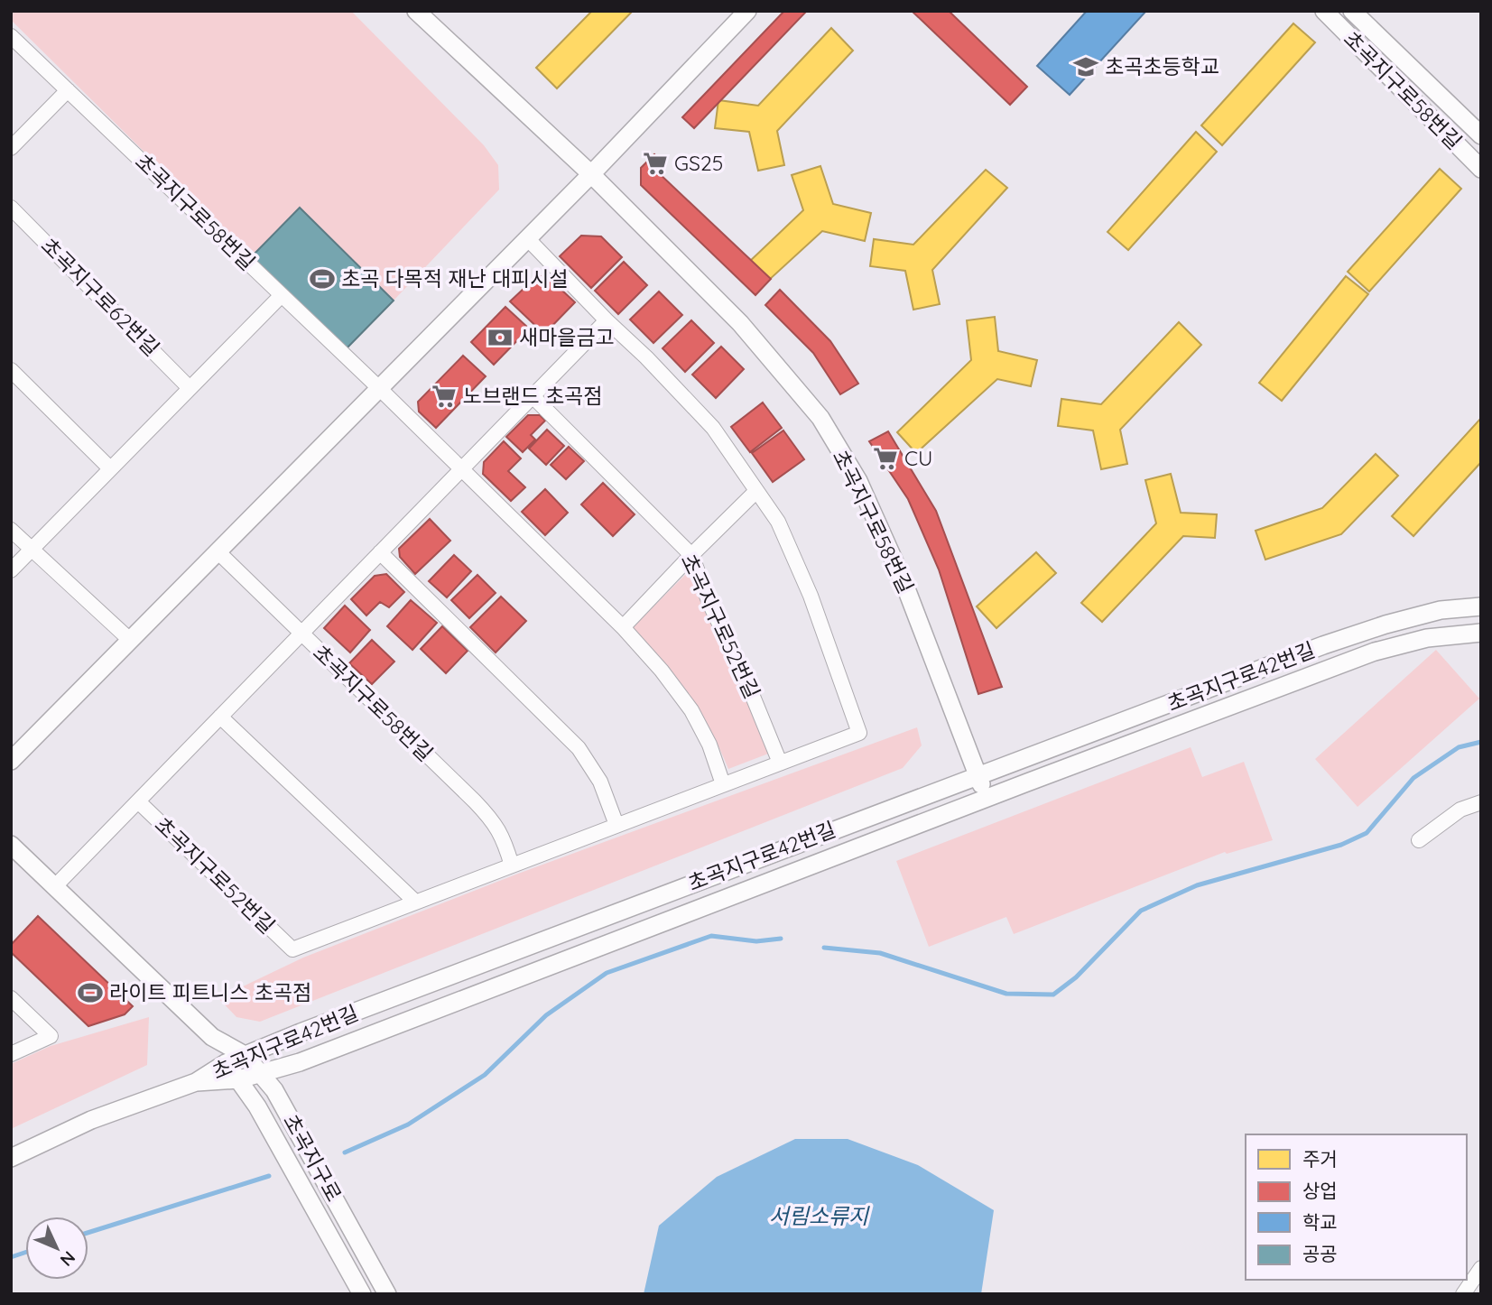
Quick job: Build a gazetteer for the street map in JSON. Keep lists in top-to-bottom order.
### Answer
{
  "streets": {
    "street": [
      "초곡지구로58번길",
      "초곡지구로62번길",
      "초곡지구로52번길",
      "초곡지구로42번길",
      "초곡지구로"
    ]
  },
  "crossings": [
    ["초곡지구로58번길", "초곡지구로52번길"],
    ["초곡지구로58번길", "초곡지구로42번길"],
    ["초곡지구로52번길", "초곡지구로"],
    ["초곡지구로42번길", "초곡지구로"]
  ],
  "water": ["서림소류지"],
  "places": {
    "school or university": ["초곡초등학교"],
    "supermarket": ["GS25", "노브랜드 초곡점", "CU"],
    "sports": ["초곡 다목적 재난 대피시설", "라이트 피트니스 초곡점"],
    "bank": ["새마을금고"]
  },
  "legend": [
    "주거",
    "상업",
    "학교",
    "공공"
  ],
  "north": "bottom right"
}
